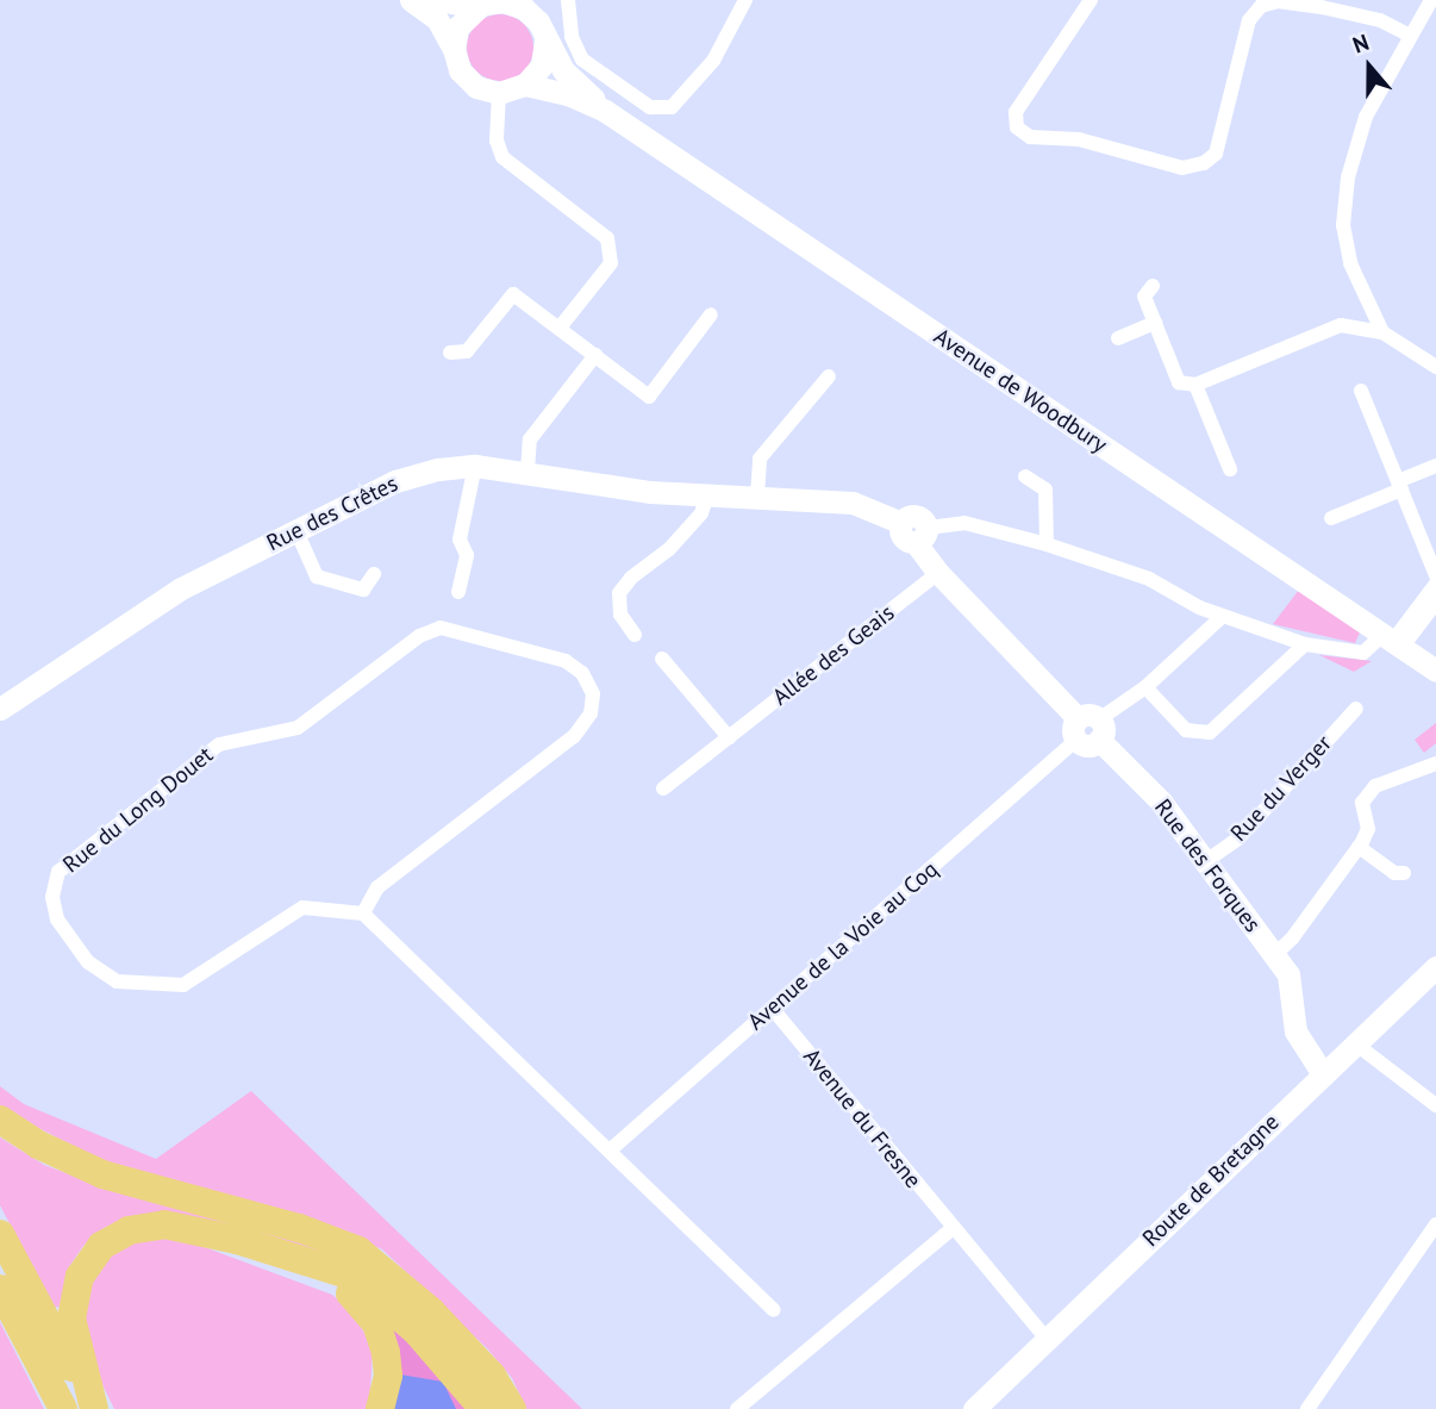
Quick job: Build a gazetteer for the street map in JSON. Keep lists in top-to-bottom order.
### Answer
{
  "streets": {
    "street": [
      "Avenue de Woodbury",
      "Rue des Crêtes",
      "Allée des Geais",
      "Rue du Verger",
      "Rue du Long Douet",
      "Rue des Forques",
      "Avenue de la Voie au Coq",
      "Avenue du Fresne",
      "Route de Bretagne"
    ]
  },
  "crossings": [
    ["Rue des Crêtes", "Rue des Forques"],
    ["Allée des Geais", "Rue des Forques"],
    ["Rue du Verger", "Rue des Forques"],
    ["Rue des Forques", "Avenue de la Voie au Coq"],
    ["Rue des Forques", "Route de Bretagne"],
    ["Avenue de la Voie au Coq", "Avenue du Fresne"],
    ["Avenue du Fresne", "Route de Bretagne"]
  ],
  "north": "top"
}
